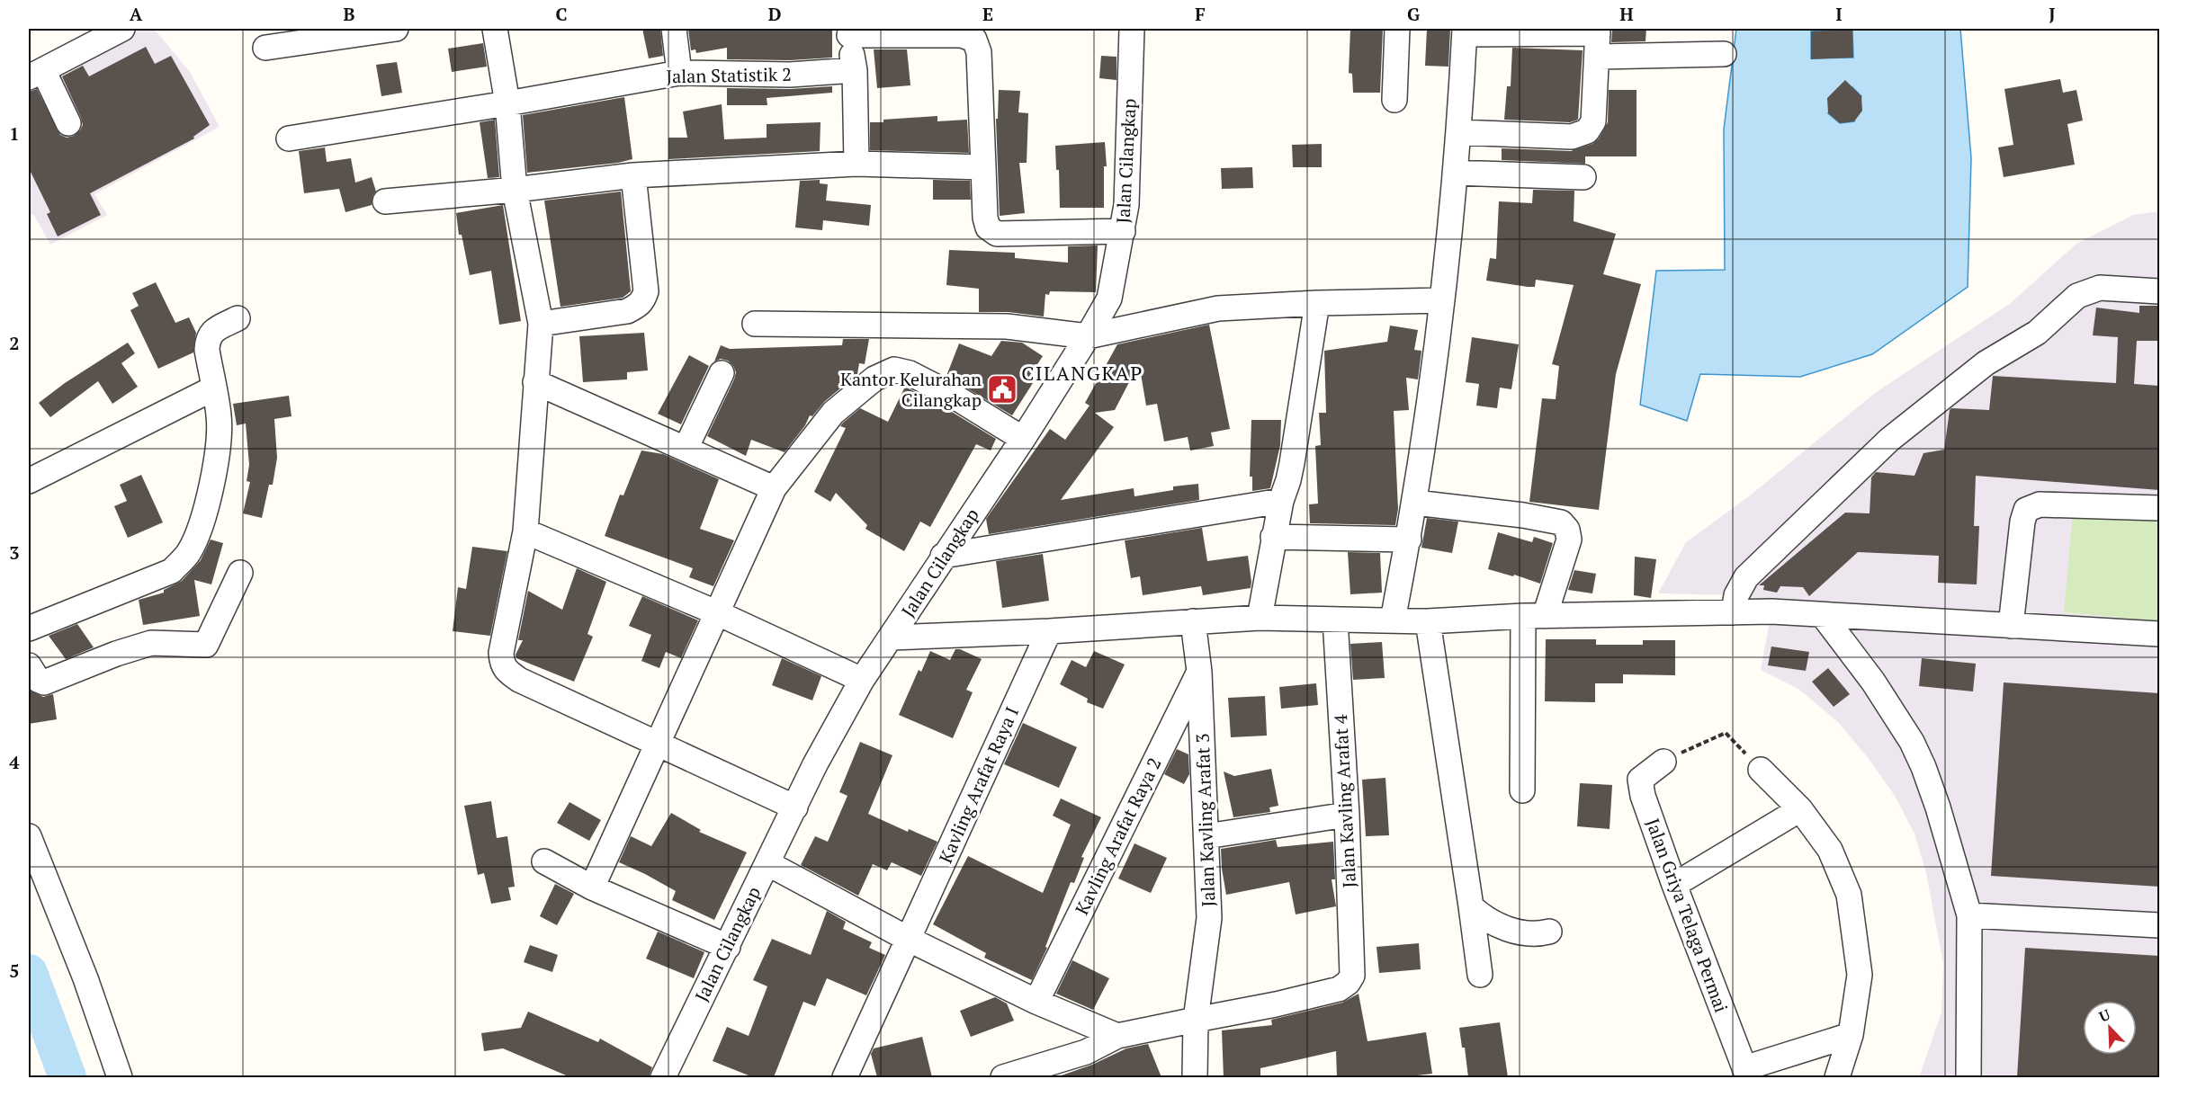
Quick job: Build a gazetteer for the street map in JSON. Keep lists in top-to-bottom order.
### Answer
{
  "streets": {
    "street": [
      "Jalan Statistik 2",
      "Jalan Cilangkap",
      "Kavling Arafat Raya I",
      "Jalan Kavling Arafat 4",
      "Jalan Kavling Arafat 3",
      "Kavling Arafat Raya 2",
      "Jalan Griya Telaga Permai"
    ]
  },
  "crossings": [
    ["Jalan Kavling Arafat 4", "Jalan Kavling Arafat 3"],
    ["Jalan Kavling Arafat 3", "Kavling Arafat Raya 2"]
  ],
  "districts": ["CILANGKAP"],
  "places": {
    "public building": ["Kantor Kelurahan Cilangkap"]
  },
  "north": "top left",
  "grid": {
    "columns": [
      "A",
      "B",
      "C",
      "D",
      "E",
      "F",
      "G",
      "H",
      "I",
      "J"
    ],
    "rows": [
      "1",
      "2",
      "3",
      "4",
      "5"
    ]
  }
}
